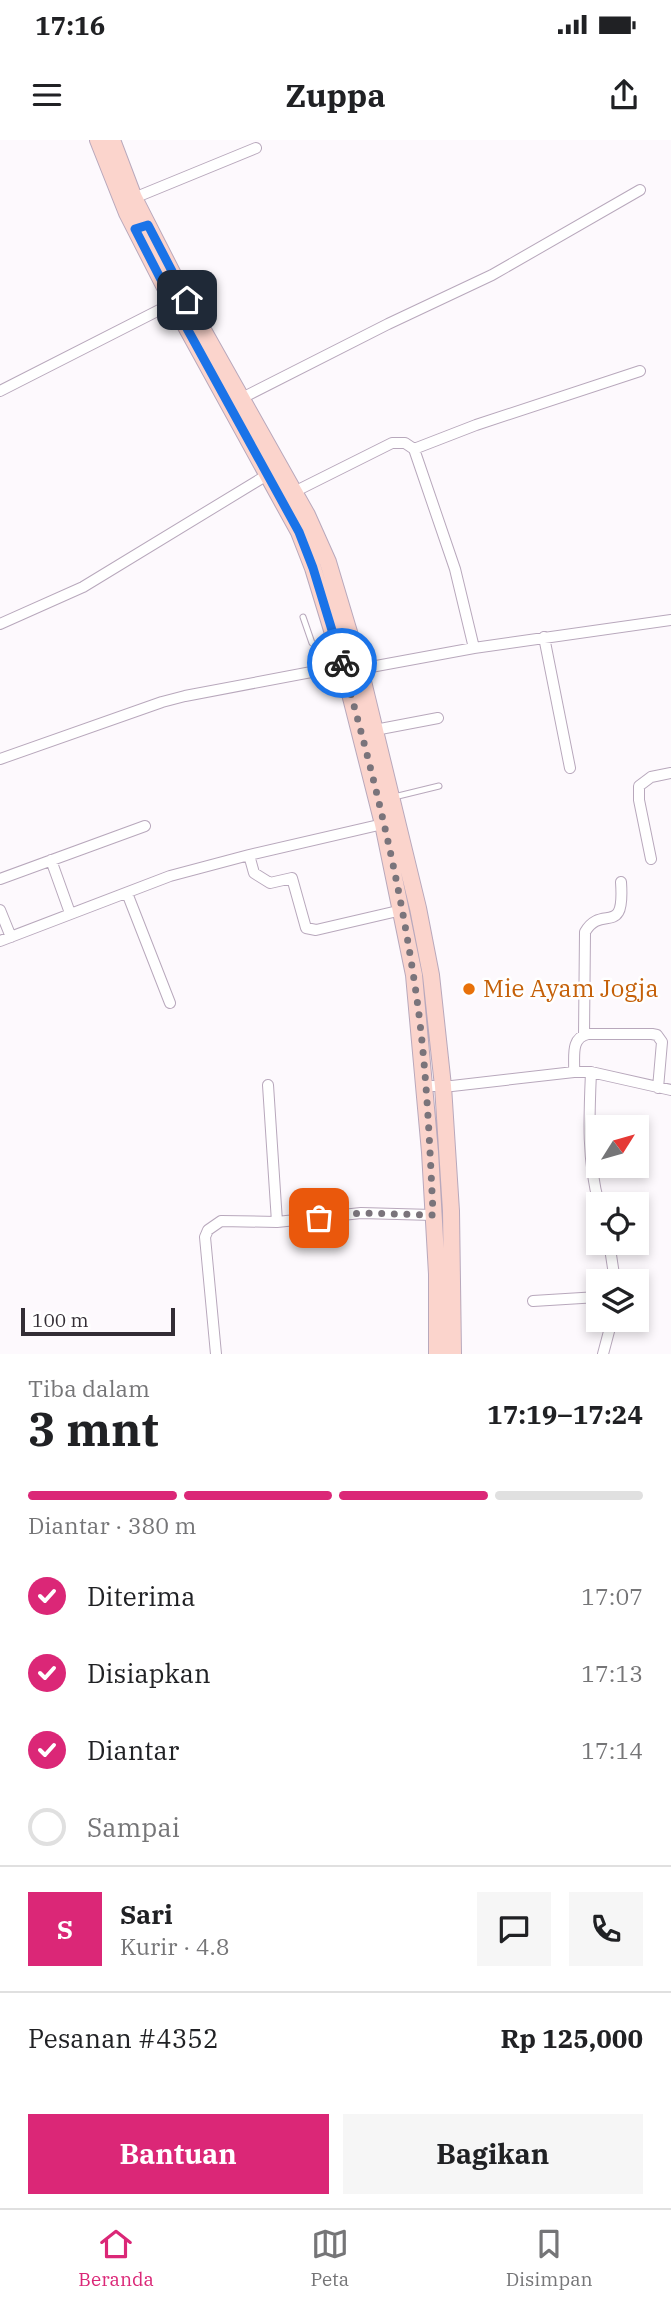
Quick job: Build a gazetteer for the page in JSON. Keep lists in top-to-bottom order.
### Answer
{
  "places": ["Mie Ayam Jogja"],
  "scale_bar": "100 m",
  "north": "top right",
  "page": {
    "status": "17:16",
    "header": "Zuppa",
    "scale": "100 m",
    "heading": ["3 mnt", "Tiba dalam", "17:19–17:24"],
    "panel": [
      "Sari",
      "Kurir · 4.8",
      "Pesanan #4352",
      "Rp 125,000"
    ],
    "bar": "Diantar · 380 m",
    "list": [
      ["Diterima", "17:07"],
      ["Disiapkan", "17:13"],
      ["Diantar", "17:14"],
      "Sampai"
    ],
    "round": "S",
    "buttons": ["Bantuan", "Bagikan"],
    "tabs": ["Beranda", "Peta", "Disimpan"]
  }
}
